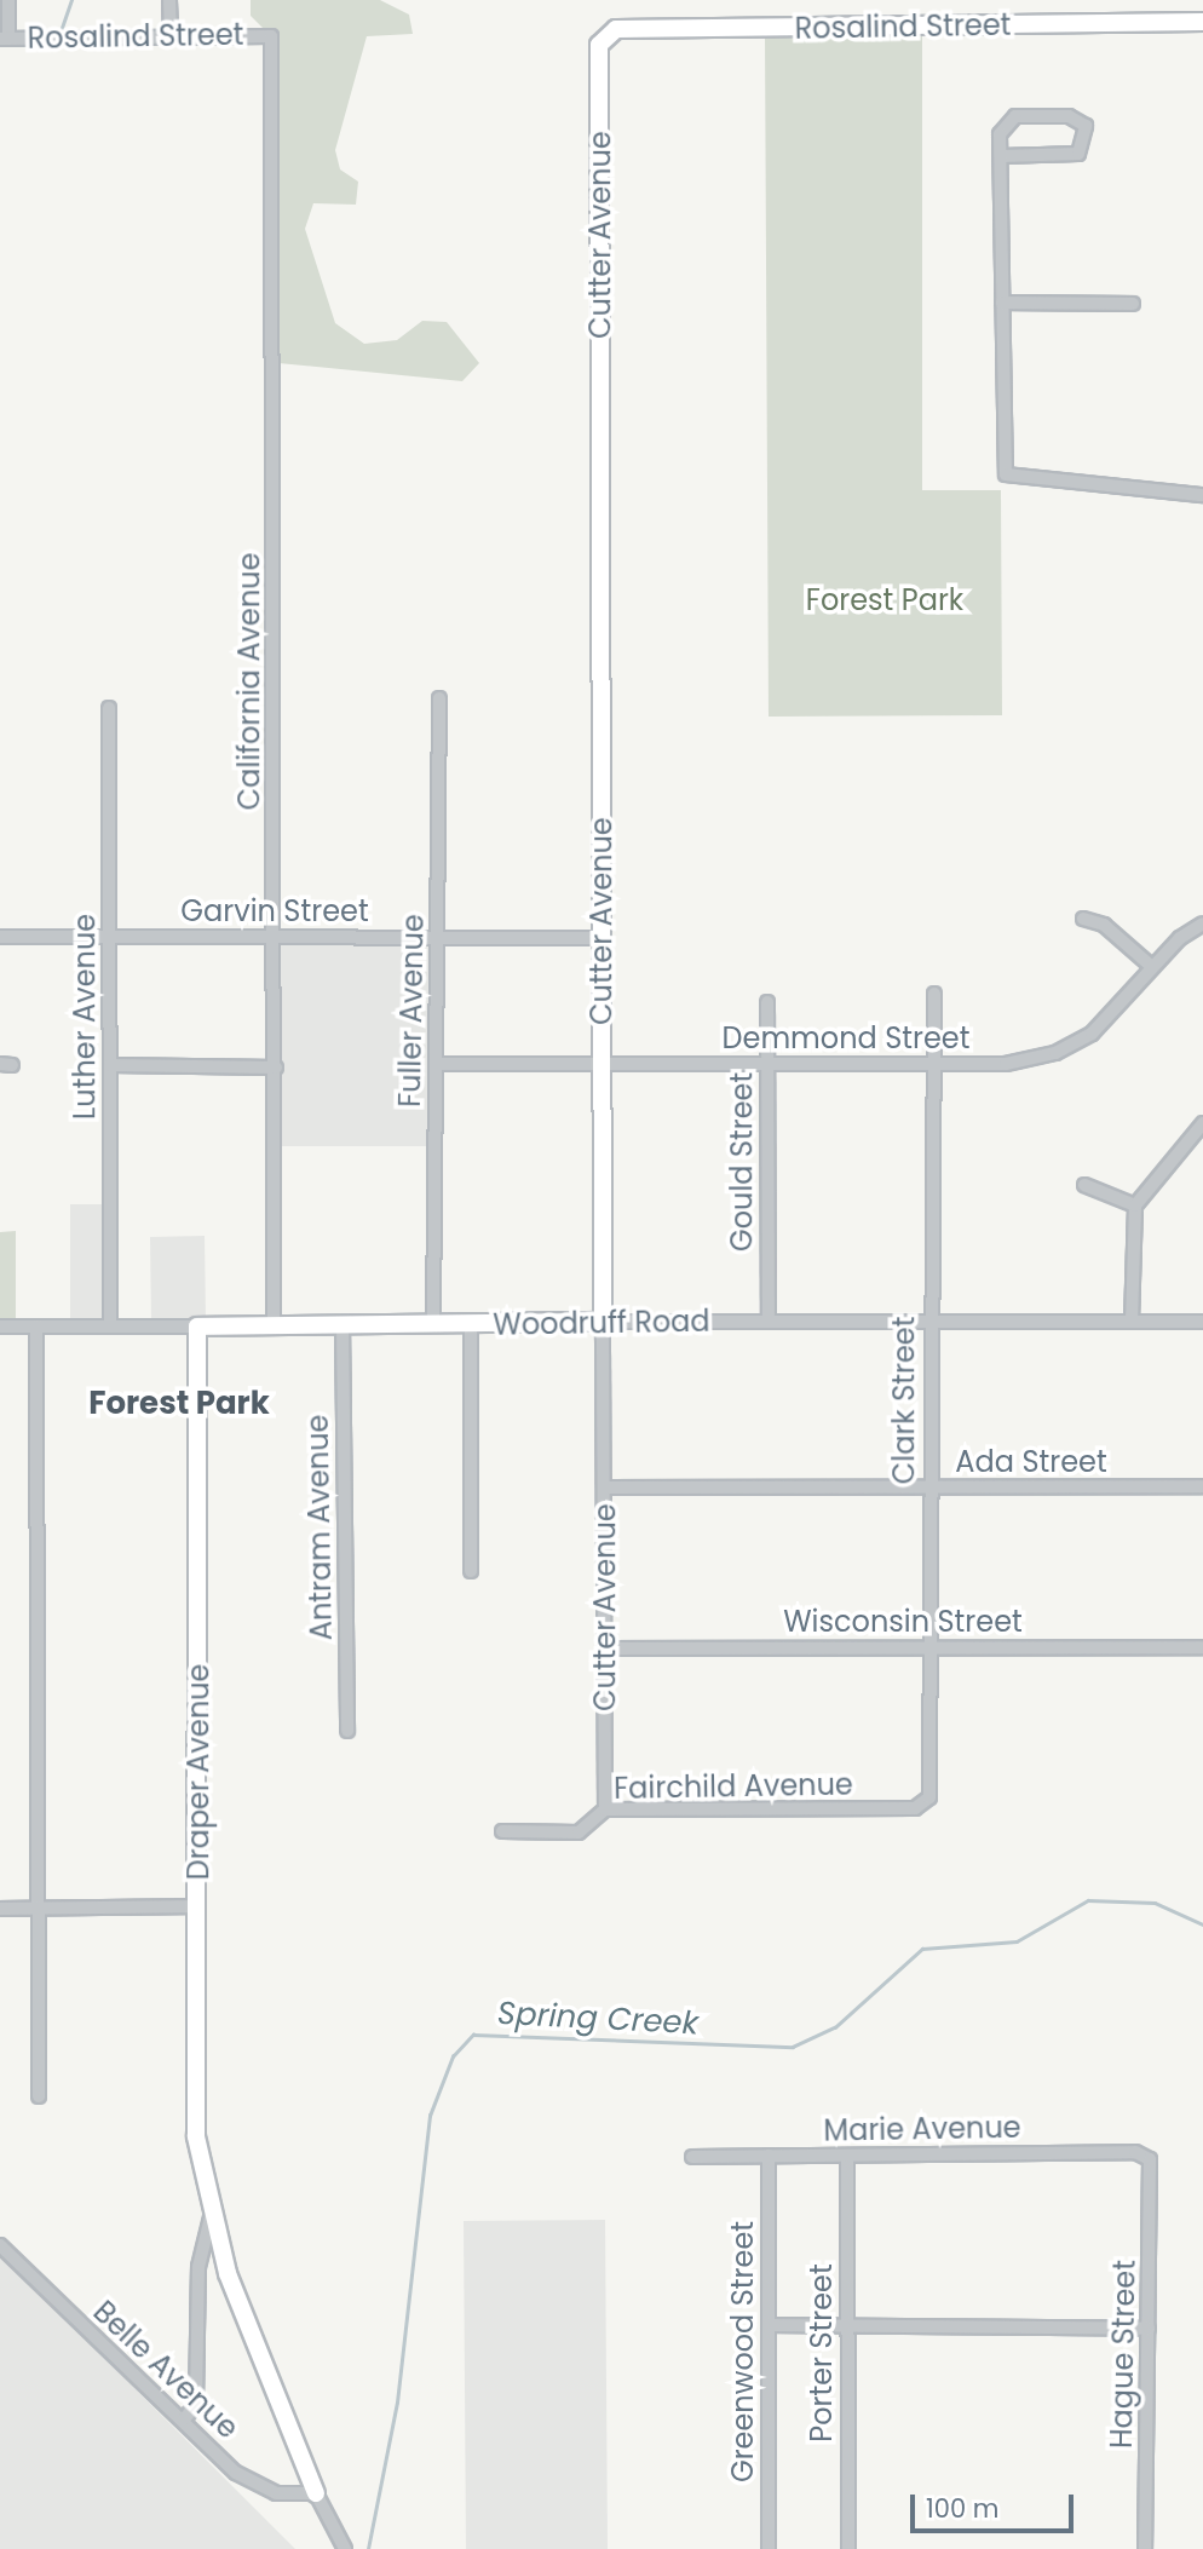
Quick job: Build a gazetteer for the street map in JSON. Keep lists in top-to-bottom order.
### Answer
{
  "streets": {
    "street": [
      "Rosalind Street",
      "Cutter Avenue",
      "California Avenue",
      "Garvin Street",
      "Fuller Avenue",
      "Luther Avenue",
      "Demmond Street",
      "Gould Street",
      "Woodruff Road",
      "Clark Street",
      "Ada Street",
      "Antram Avenue",
      "Wisconsin Street",
      "Draper Avenue",
      "Fairchild Avenue",
      "Marie Avenue",
      "Greenwood Street",
      "Porter Street",
      "Hague Street",
      "Belle Avenue"
    ]
  },
  "crossings": [
    ["Rosalind Street", "Cutter Avenue"],
    ["Rosalind Street", "California Avenue"],
    ["Cutter Avenue", "Garvin Street"],
    ["Cutter Avenue", "Demmond Street"],
    ["Cutter Avenue", "Woodruff Road"],
    ["Cutter Avenue", "Ada Street"],
    ["Cutter Avenue", "Wisconsin Street"],
    ["Cutter Avenue", "Fairchild Avenue"],
    ["California Avenue", "Garvin Street"],
    ["California Avenue", "Woodruff Road"],
    ["Garvin Street", "Fuller Avenue"],
    ["Garvin Street", "Luther Avenue"],
    ["Fuller Avenue", "Demmond Street"],
    ["Fuller Avenue", "Woodruff Road"],
    ["Luther Avenue", "Woodruff Road"],
    ["Demmond Street", "Gould Street"],
    ["Demmond Street", "Clark Street"],
    ["Gould Street", "Woodruff Road"],
    ["Woodruff Road", "Clark Street"],
    ["Woodruff Road", "Antram Avenue"],
    ["Woodruff Road", "Draper Avenue"],
    ["Clark Street", "Ada Street"],
    ["Clark Street", "Wisconsin Street"],
    ["Clark Street", "Fairchild Avenue"],
    ["Draper Avenue", "Belle Avenue"],
    ["Marie Avenue", "Greenwood Street"],
    ["Marie Avenue", "Porter Street"],
    ["Marie Avenue", "Hague Street"]
  ],
  "districts": ["Forest Park"],
  "water": ["Spring Creek"],
  "parks": ["Forest Park"],
  "scale_bar": "100 m"
}
